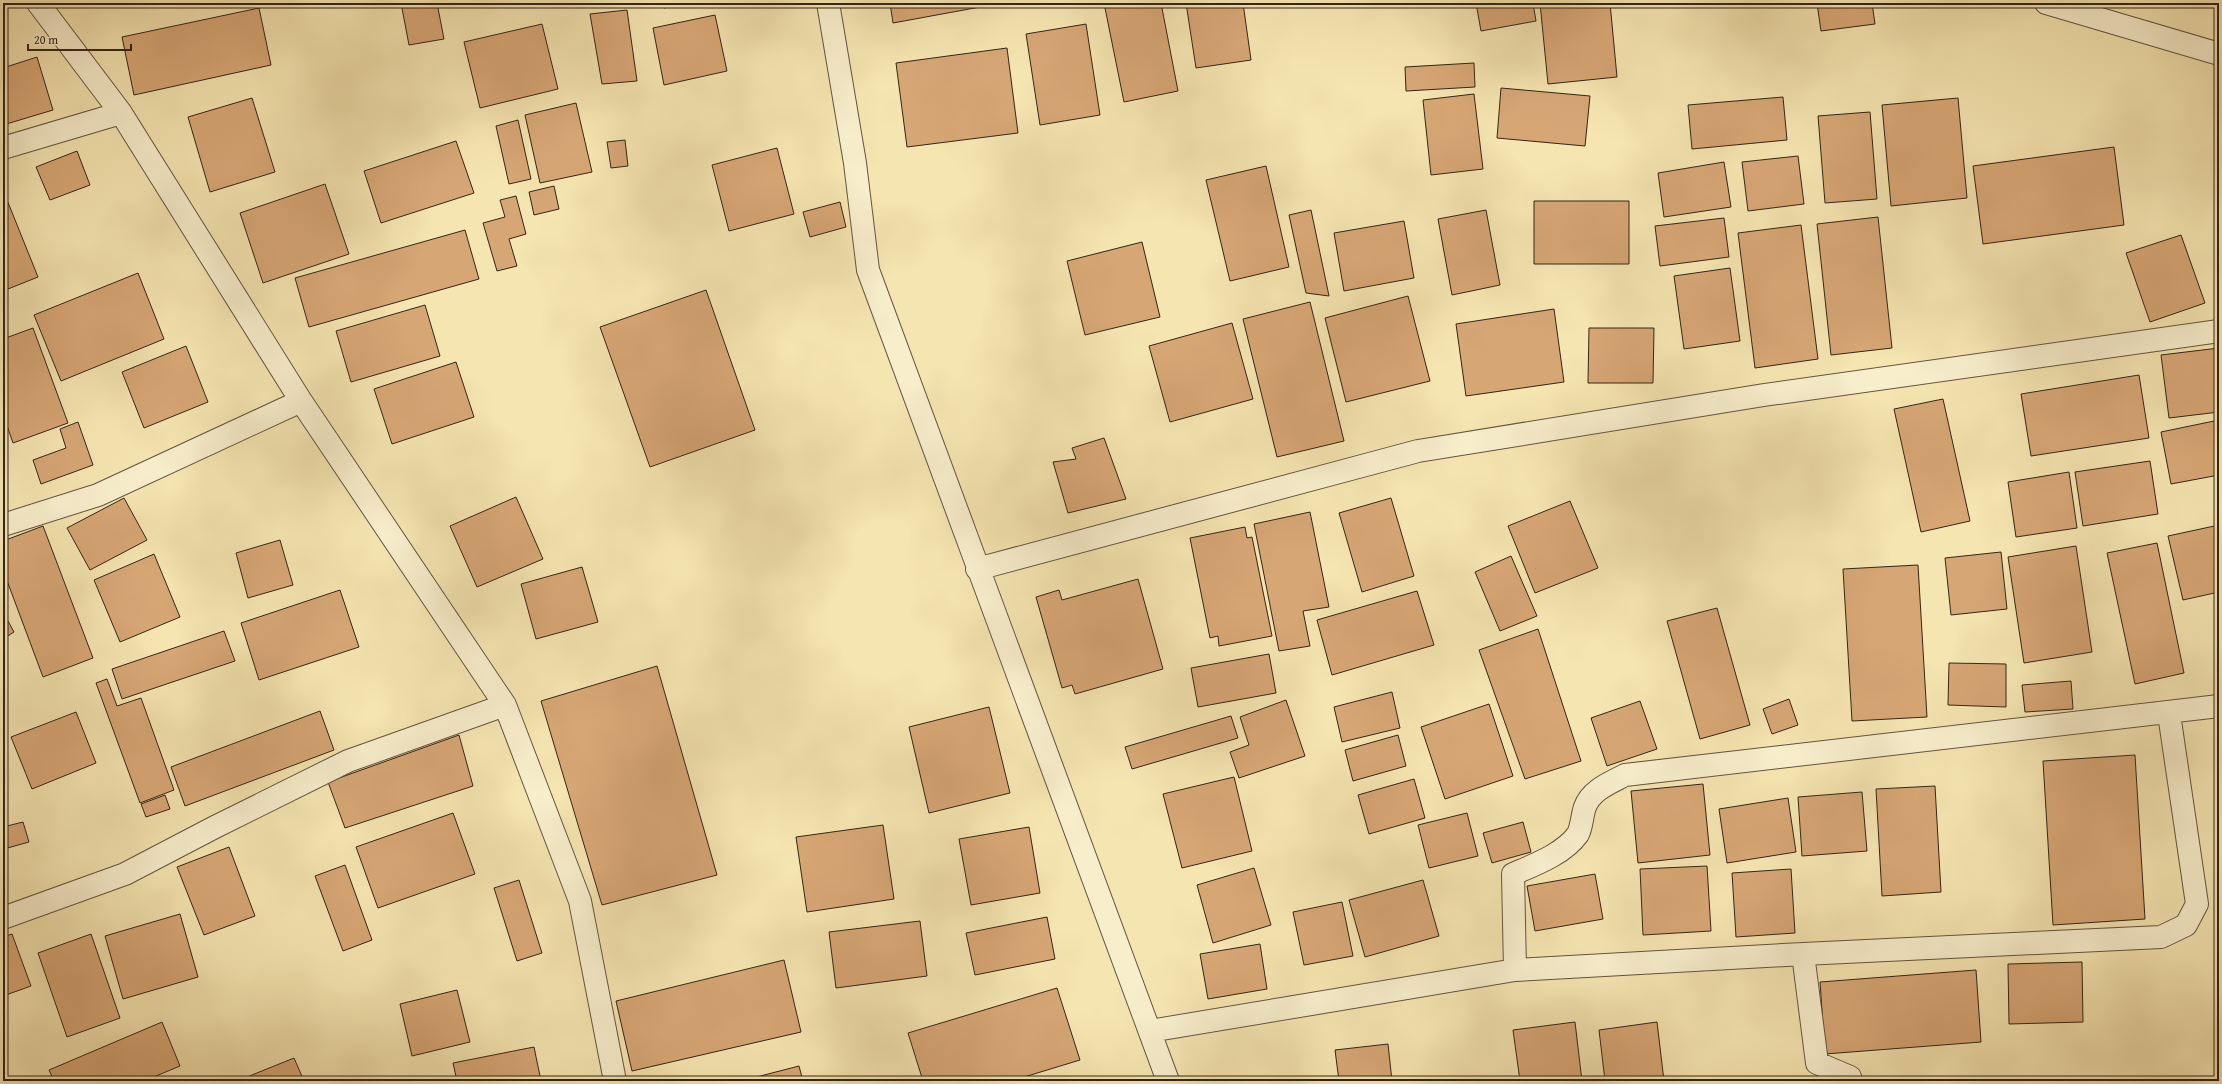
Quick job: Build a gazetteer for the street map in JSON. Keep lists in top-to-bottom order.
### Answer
{
  "scale_bar": "20 m"
}
